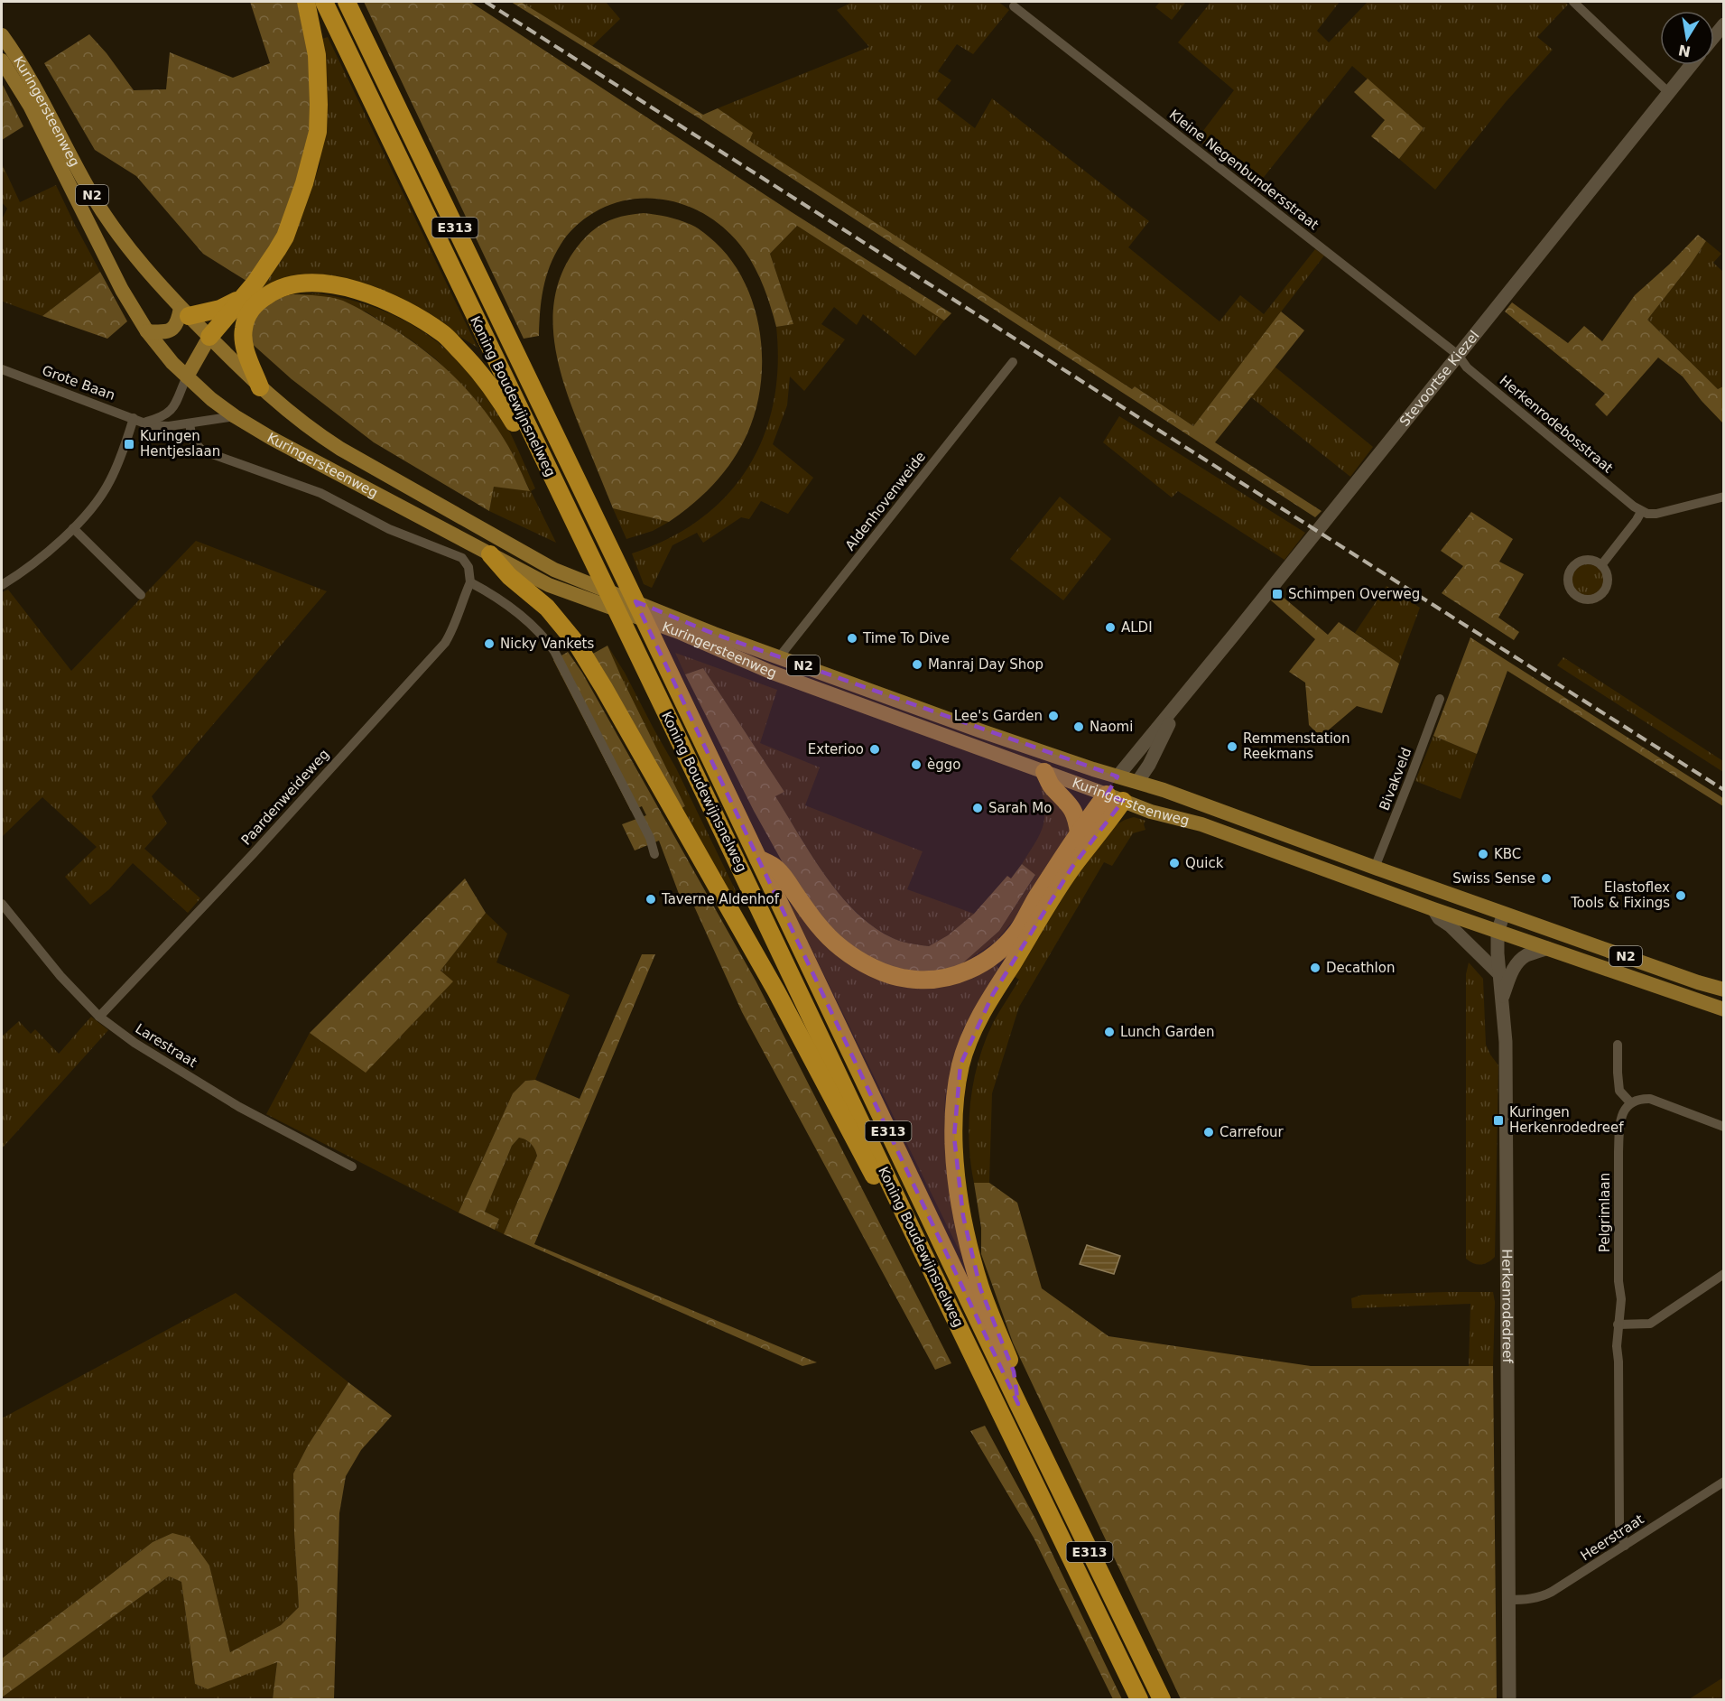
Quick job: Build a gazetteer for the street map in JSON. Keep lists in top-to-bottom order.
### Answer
{
  "streets": {
    "highway": ["E313", "Koning Boudewijnsnelweg"],
    "main road": [
      "Kuringersteenweg",
      "N2",
      "Stevoortse Kiezel",
      "Herkenrodedreef"
    ],
    "street": [
      "Kleine Negenbundersstraat",
      "Grote Baan",
      "Herkenrodebosstraat",
      "Aldenhovenweide",
      "Bivakveld",
      "Paardenweideweg",
      "Larestraat",
      "Pelgrimlaan",
      "Heerstraat"
    ]
  },
  "crossings": [
    ["Kuringersteenweg", "Stevoortse Kiezel"],
    ["Kuringersteenweg", "Grote Baan"],
    ["Kuringersteenweg", "Aldenhovenweide"],
    ["Kuringersteenweg", "Bivakveld"],
    ["Kuringersteenweg", "Paardenweideweg"],
    ["Kuringersteenweg", "Herkenrodedreef"],
    ["Kleine Negenbundersstraat", "Stevoortse Kiezel"],
    ["Kleine Negenbundersstraat", "Herkenrodebosstraat"],
    ["Stevoortse Kiezel", "Herkenrodebosstraat"],
    ["Paardenweideweg", "Larestraat"],
    ["Pelgrimlaan", "Heerstraat"],
    ["Herkenrodedreef", "Heerstraat"]
  ],
  "places": {
    "transit": ["Kuringen Hentjeslaan", "Schimpen Overweg", "Kuringen Herkenrodedreef"],
    "other": [
      "ALDI",
      "Time To Dive",
      "Nicky Vankets",
      "Manraj Day Shop",
      "Lee's Garden",
      "Naomi",
      "Remmenstation Reekmans",
      "Exterioo",
      "èggo",
      "Sarah Mo",
      "KBC",
      "Quick",
      "Swiss Sense",
      "Elastoflex Tools & Fixings",
      "Taverne Aldenhof",
      "Decathlon",
      "Lunch Garden",
      "Carrefour"
    ]
  },
  "north": "bottom"
}
